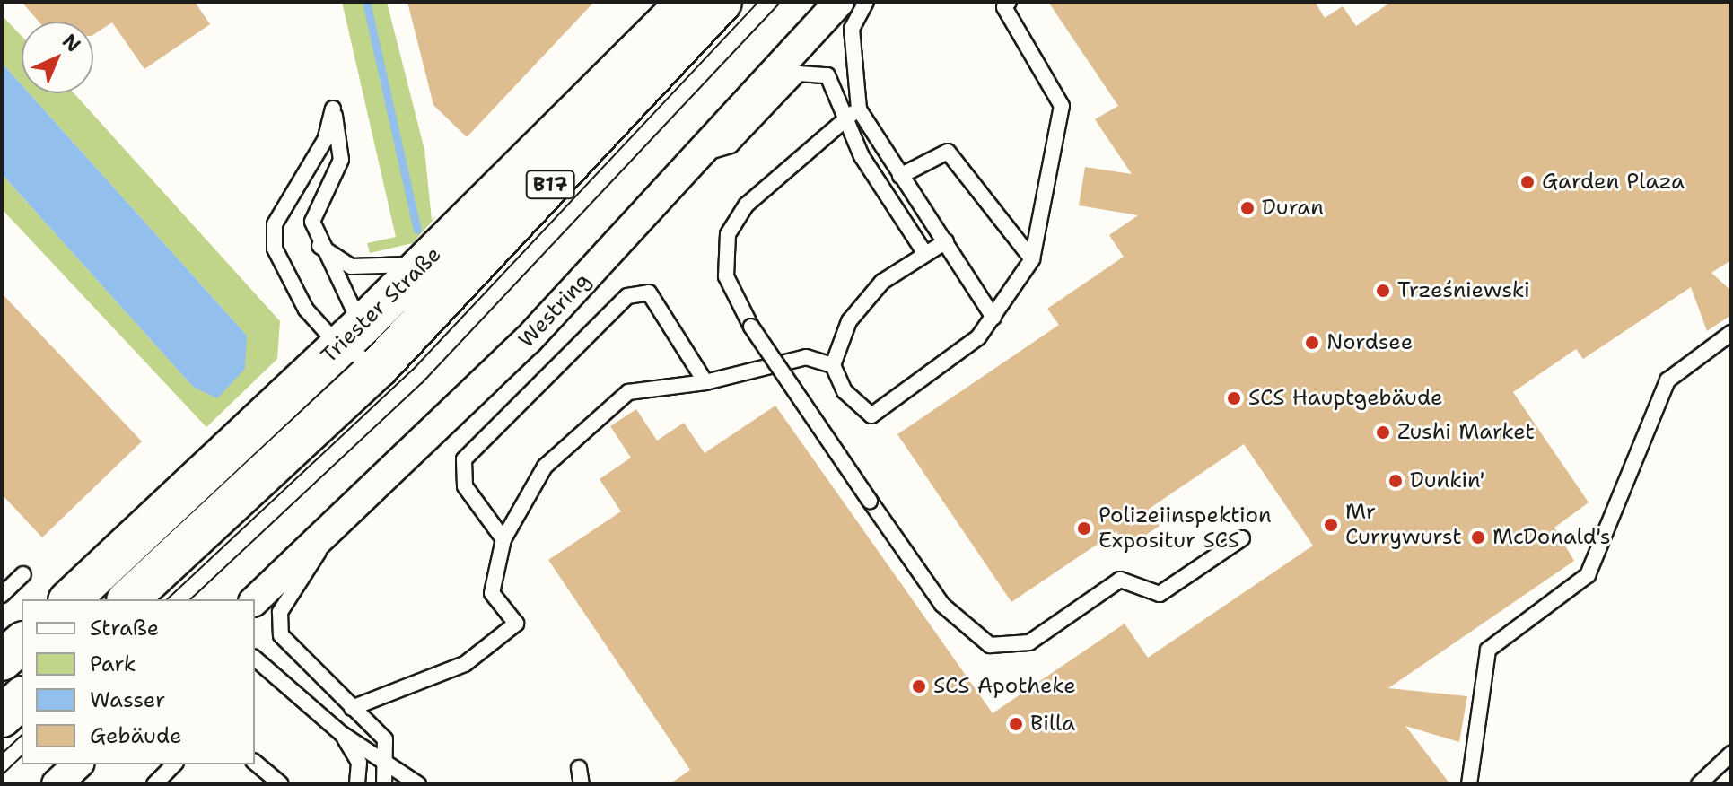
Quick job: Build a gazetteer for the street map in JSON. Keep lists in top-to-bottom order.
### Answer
{
  "streets": {
    "main road": ["B17", "Triester Straße"],
    "street": ["Westring"]
  },
  "places": [
    "Garden Plaza",
    "Duran",
    "Trześniewski",
    "Nordsee",
    "SCS Hauptgebäude",
    "Zushi Market",
    "Dunkin'",
    "Mr Currywurst",
    "Polizeiinspektion Expositur SCS",
    "McDonald's",
    "SCS Apotheke",
    "Billa"
  ],
  "legend": [
    "Straße",
    "Park",
    "Wasser",
    "Gebäude"
  ],
  "north": "top right"
}
